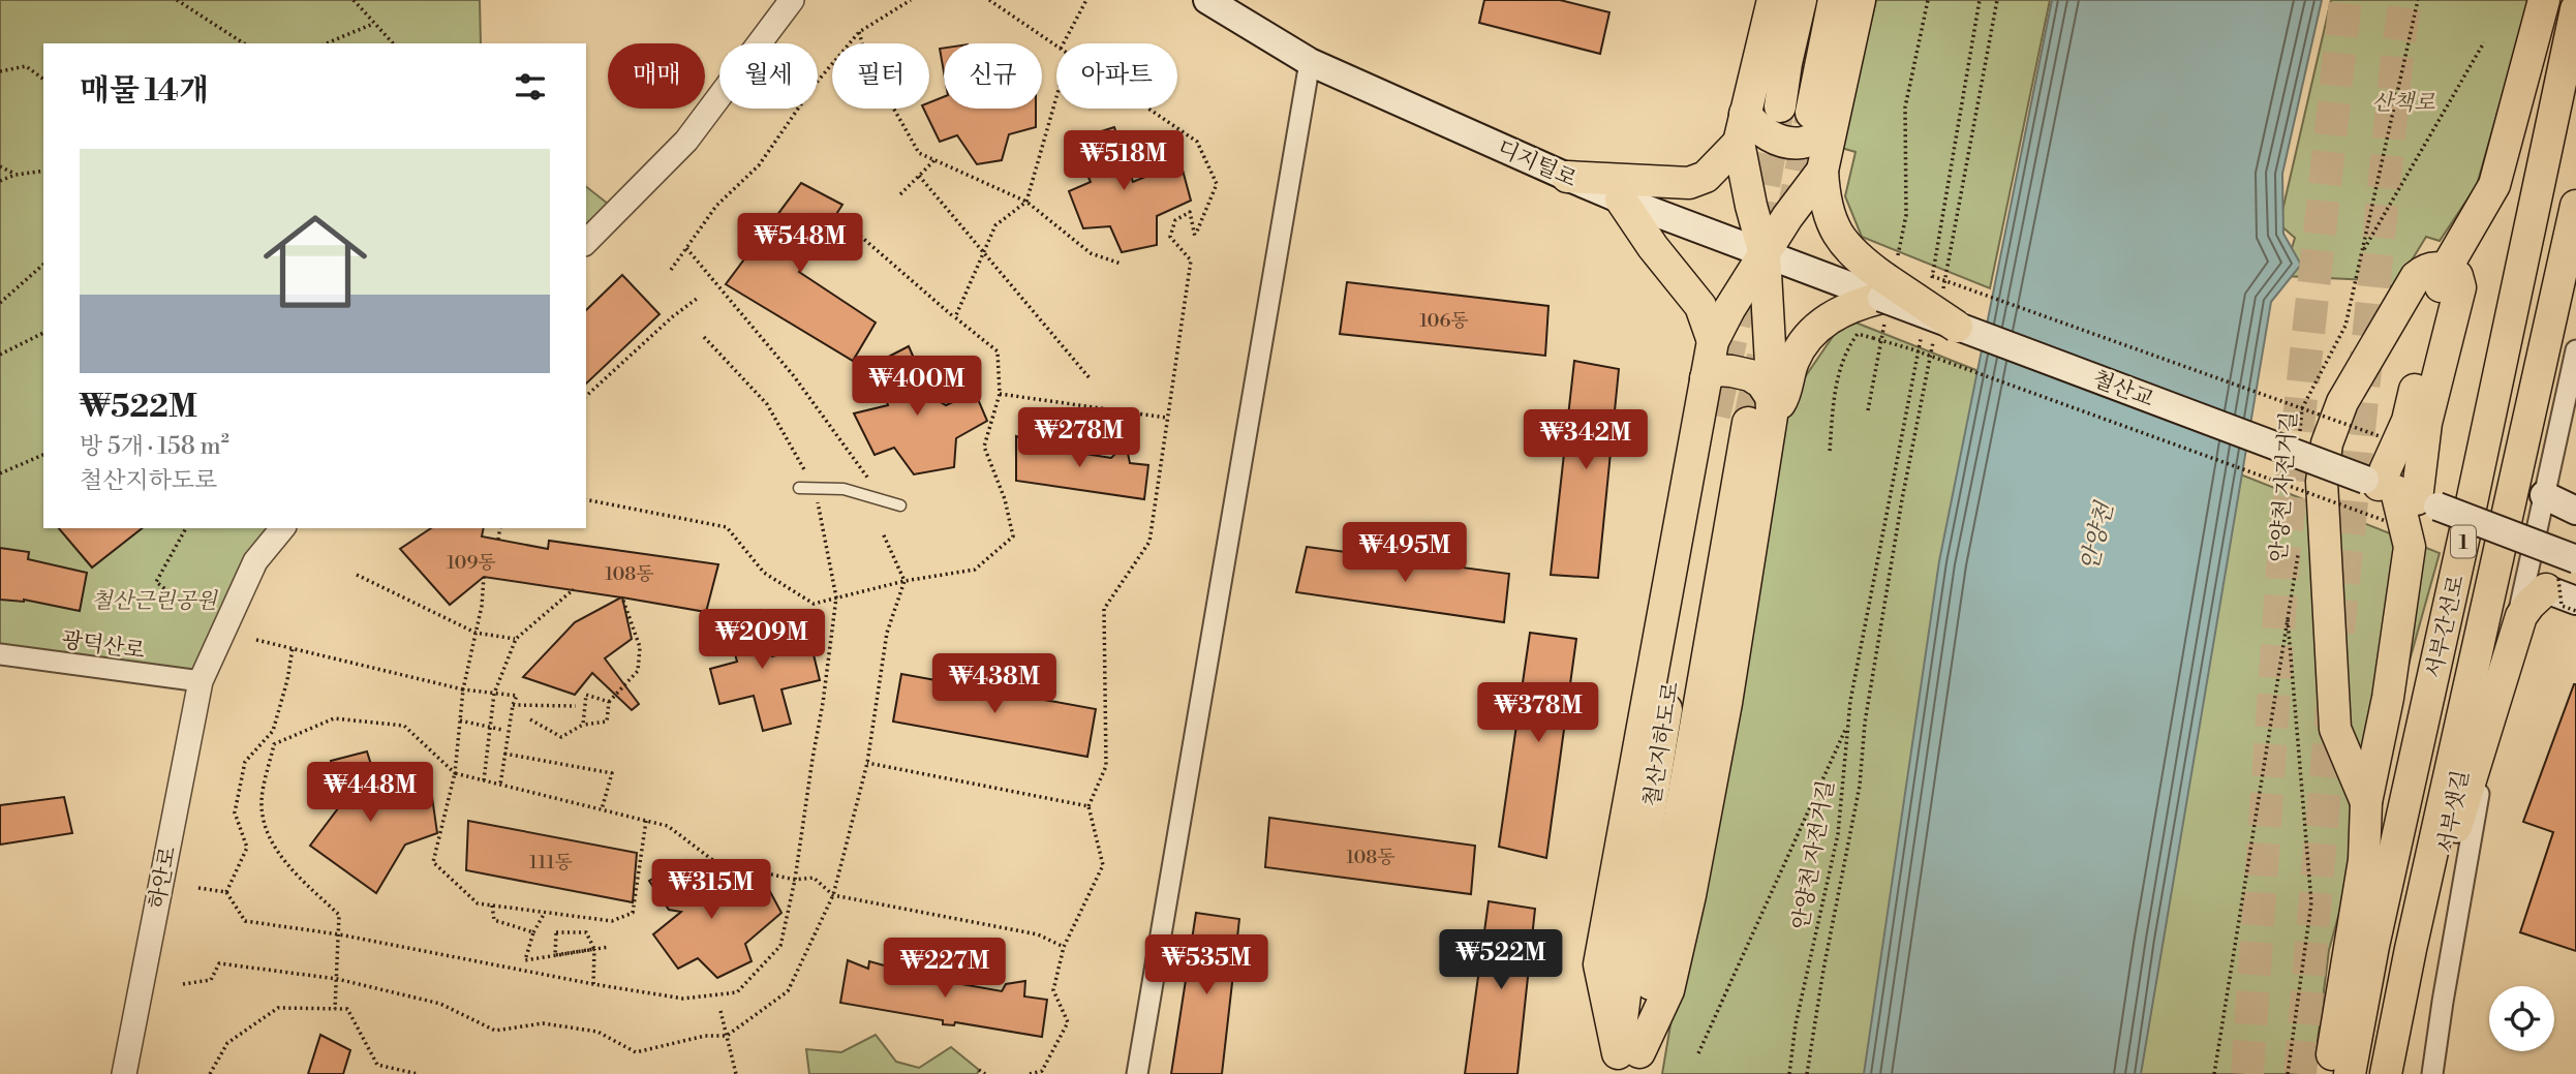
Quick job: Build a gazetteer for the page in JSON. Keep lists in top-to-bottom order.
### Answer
{
  "streets": {
    "main road": [
      "디지털로",
      "철산교",
      "1",
      "서부간선로",
      "철산지하도로"
    ],
    "street": ["광덕산로", "서부샛길", "하안로"],
    "path": ["안양천 자전거길"]
  },
  "crossings": [
    ["광덕산로", "하안로"]
  ],
  "water": ["안양천"],
  "parks": ["산책로", "철산근린공원"],
  "house_numbers": [
    "106동",
    "109동",
    "108동",
    "108동",
    "111동"
  ],
  "page": {
    "chip": [
      "매매",
      "월세",
      "필터",
      "신규",
      "아파트"
    ],
    "heading": "매물 14개",
    "price": [
      "₩518M",
      "₩548M",
      "₩400M",
      "₩278M",
      "₩342M",
      "₩495M",
      "₩209M",
      "₩438M",
      "₩378M",
      "₩448M",
      "₩315M",
      "₩522M",
      "₩535M",
      "₩227M"
    ],
    "list": [
      {
        "name": "₩522M",
        "note": "방 5개 · 158 m² · 철산지하도로"
      }
    ]
  }
}
